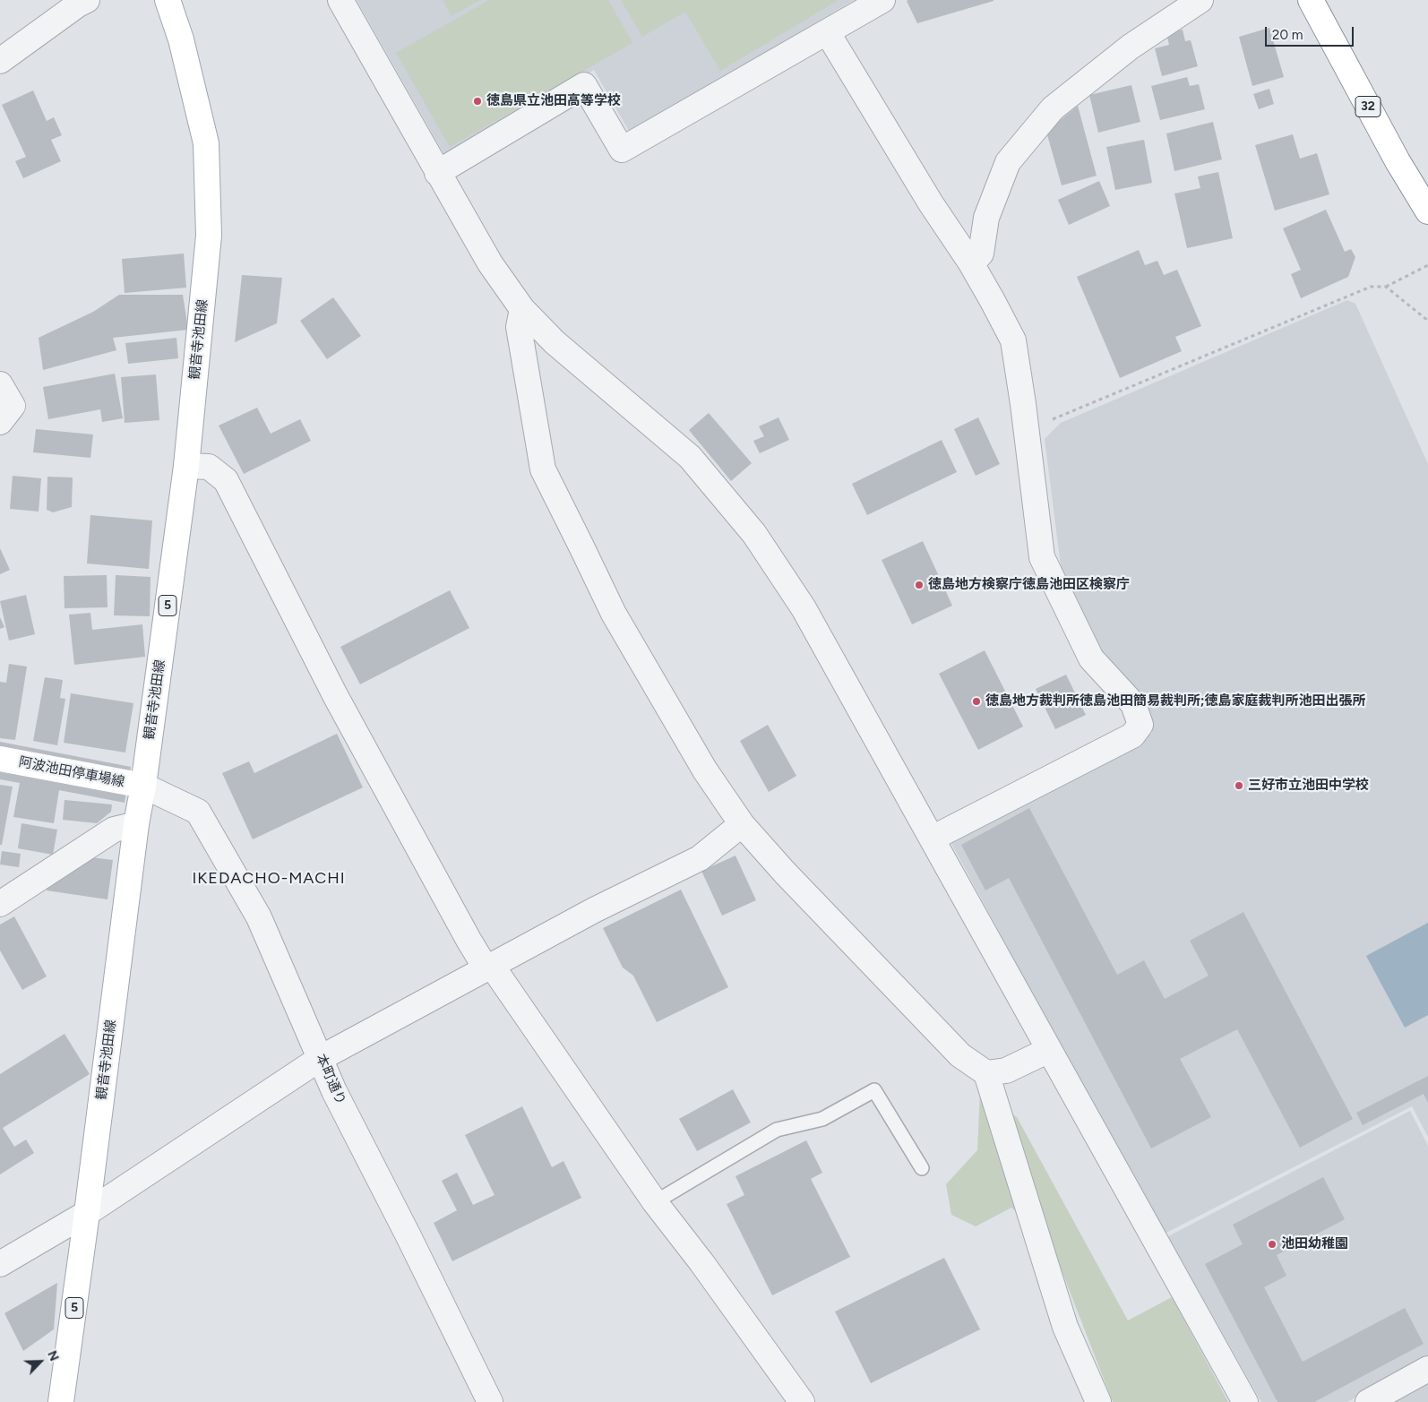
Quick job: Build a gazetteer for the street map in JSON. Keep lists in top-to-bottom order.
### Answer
{
  "streets": {
    "main road": [
      "32",
      "観音寺池田線",
      "5",
      "阿波池田停車場線"
    ],
    "street": ["本町通り"]
  },
  "crossings": [
    ["観音寺池田線", "阿波池田停車場線"],
    ["観音寺池田線", "本町通り"],
    ["阿波池田停車場線", "本町通り"]
  ],
  "districts": ["IKEDACHO-MACHI"],
  "places": [
    "徳島県立池田高等学校",
    "徳島地方検察庁徳島池田区検察庁",
    "徳島地方裁判所徳島池田簡易裁判所;徳島家庭裁判所池田出張所",
    "三好市立池田中学校",
    "池田幼稚園"
  ],
  "scale_bar": "20 m",
  "north": "top right"
}
